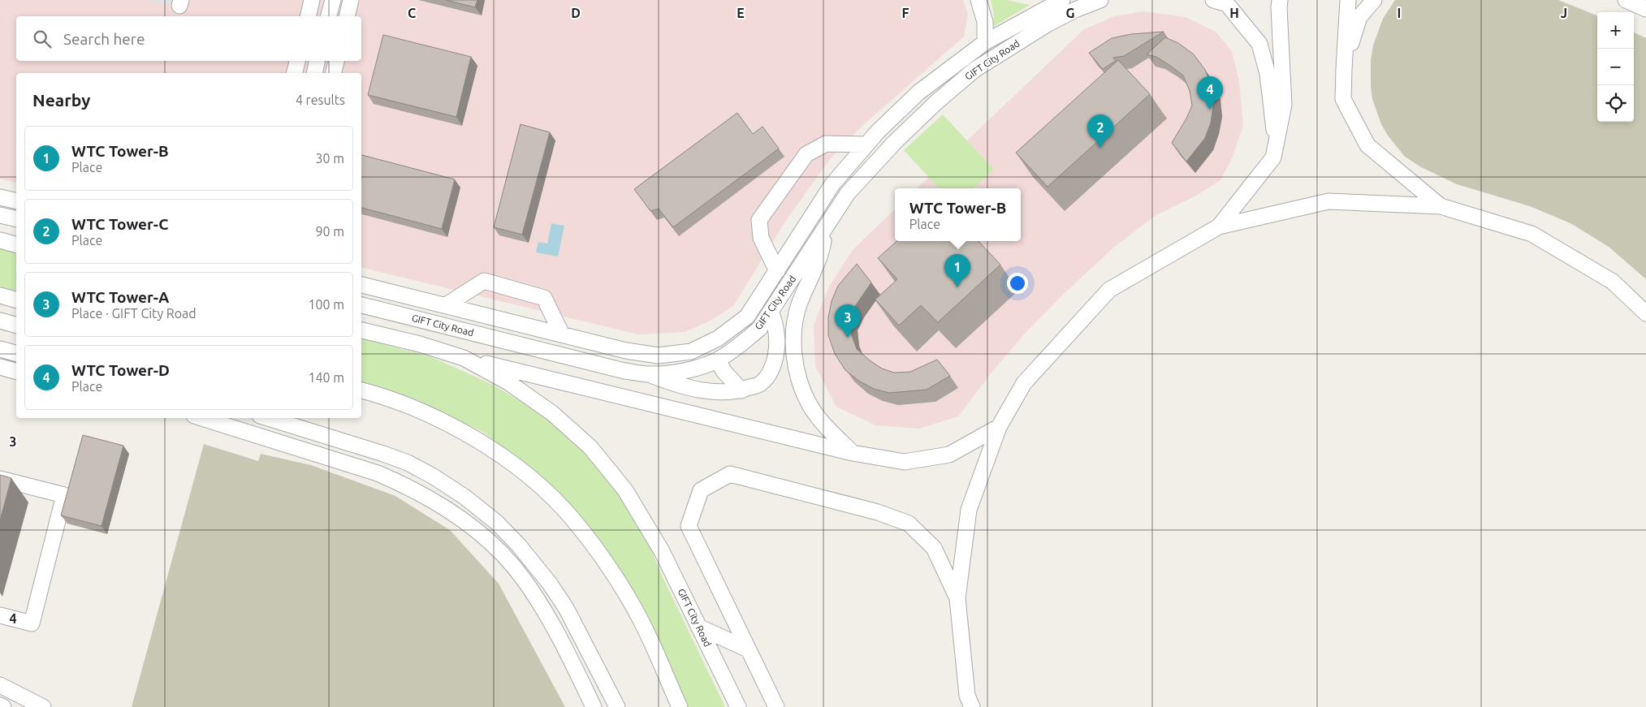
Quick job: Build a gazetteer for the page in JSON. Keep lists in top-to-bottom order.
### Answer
{
  "streets": {
    "street": ["GIFT City Road"]
  },
  "page": {
    "map_buttons": ["+", "−"],
    "search": "Search here",
    "heading": ["Nearby", "4 results"],
    "pins": [
      "4",
      "2",
      "1",
      "3"
    ],
    "list": [
      {
        "mark": "1",
        "name": "WTC Tower-B",
        "note": "Place",
        "value": "30 m"
      },
      {
        "mark": "2",
        "name": "WTC Tower-C",
        "note": "Place",
        "value": "90 m"
      },
      {
        "mark": "3",
        "name": "WTC Tower-A",
        "note": "Place · GIFT City Road",
        "value": "100 m"
      },
      {
        "mark": "4",
        "name": "WTC Tower-D",
        "note": "Place",
        "value": "140 m"
      }
    ],
    "popup": ["WTC Tower-B", "Place"]
  },
  "grid": {
    "columns": [
      "C",
      "D",
      "E",
      "F",
      "G",
      "H",
      "I",
      "J"
    ],
    "rows": ["3", "4"]
  }
}
